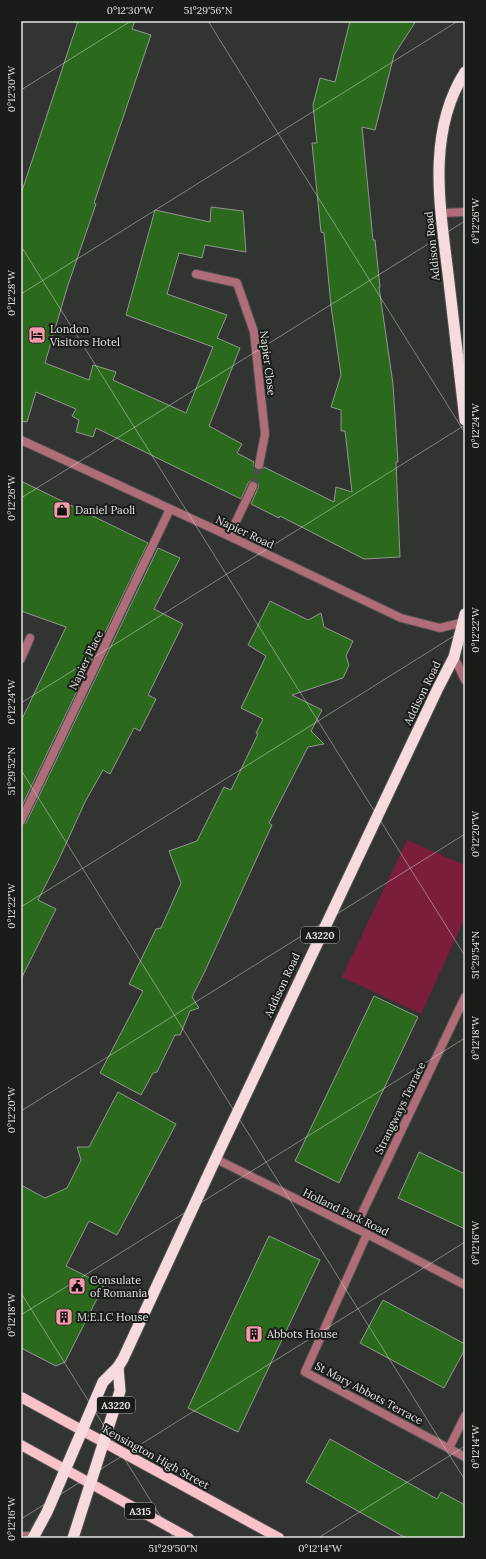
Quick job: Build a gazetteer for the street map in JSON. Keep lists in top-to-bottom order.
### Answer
{
  "streets": {
    "highway": ["Addison Road", "A3220"],
    "main road": ["Kensington High Street", "A315"],
    "street": [
      "Napier Close",
      "Napier Road",
      "Napier Place",
      "Strangways Terrace",
      "Holland Park Road",
      "St Mary Abbots Terrace"
    ]
  },
  "crossings": [
    ["Addison Road", "Napier Road"],
    ["Addison Road", "Holland Park Road"],
    ["Addison Road", "Kensington High Street"],
    ["Addison Road", "A315"],
    ["Napier Road", "Napier Place"],
    ["Strangways Terrace", "Holland Park Road"],
    ["Holland Park Road", "St Mary Abbots Terrace"]
  ],
  "places": {
    "hotel": ["London Visitors Hotel"],
    "shop": ["Daniel Paoli"],
    "public building": ["Consulate of Romania"],
    "building": ["M.E.I.C House", "Abbots House"]
  },
  "coordinates": [
    "0°12'30\"W",
    "51°29'56\"N",
    "0°12'26\"W",
    "0°12'28\"W",
    "0°12'24\"W",
    "0°12'22\"W",
    "51°29'52\"N",
    "0°12'20\"W",
    "51°29'54\"N",
    "0°12'18\"W",
    "0°12'16\"W",
    "0°12'14\"W",
    "51°29'50\"N"
  ]
}
